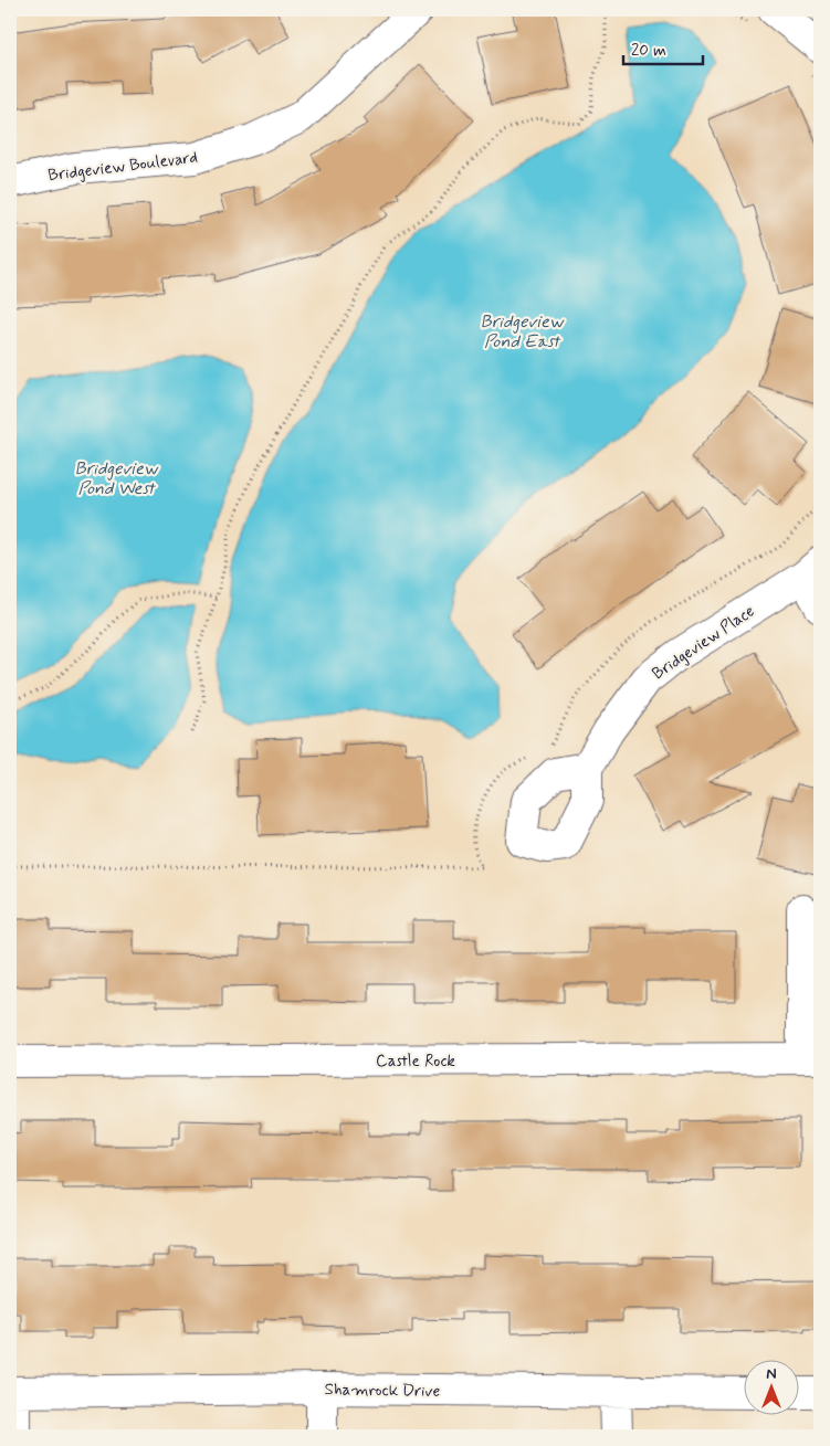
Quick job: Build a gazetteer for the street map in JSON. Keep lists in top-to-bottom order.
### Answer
{
  "streets": {
    "street": [
      "Bridgeview Boulevard",
      "Bridgeview Place",
      "Castle Rock",
      "Shamrock Drive"
    ]
  },
  "water": ["Bridgeview Pond East", "Bridgeview Pond West"],
  "scale_bar": "20 m",
  "north": "top"
}
